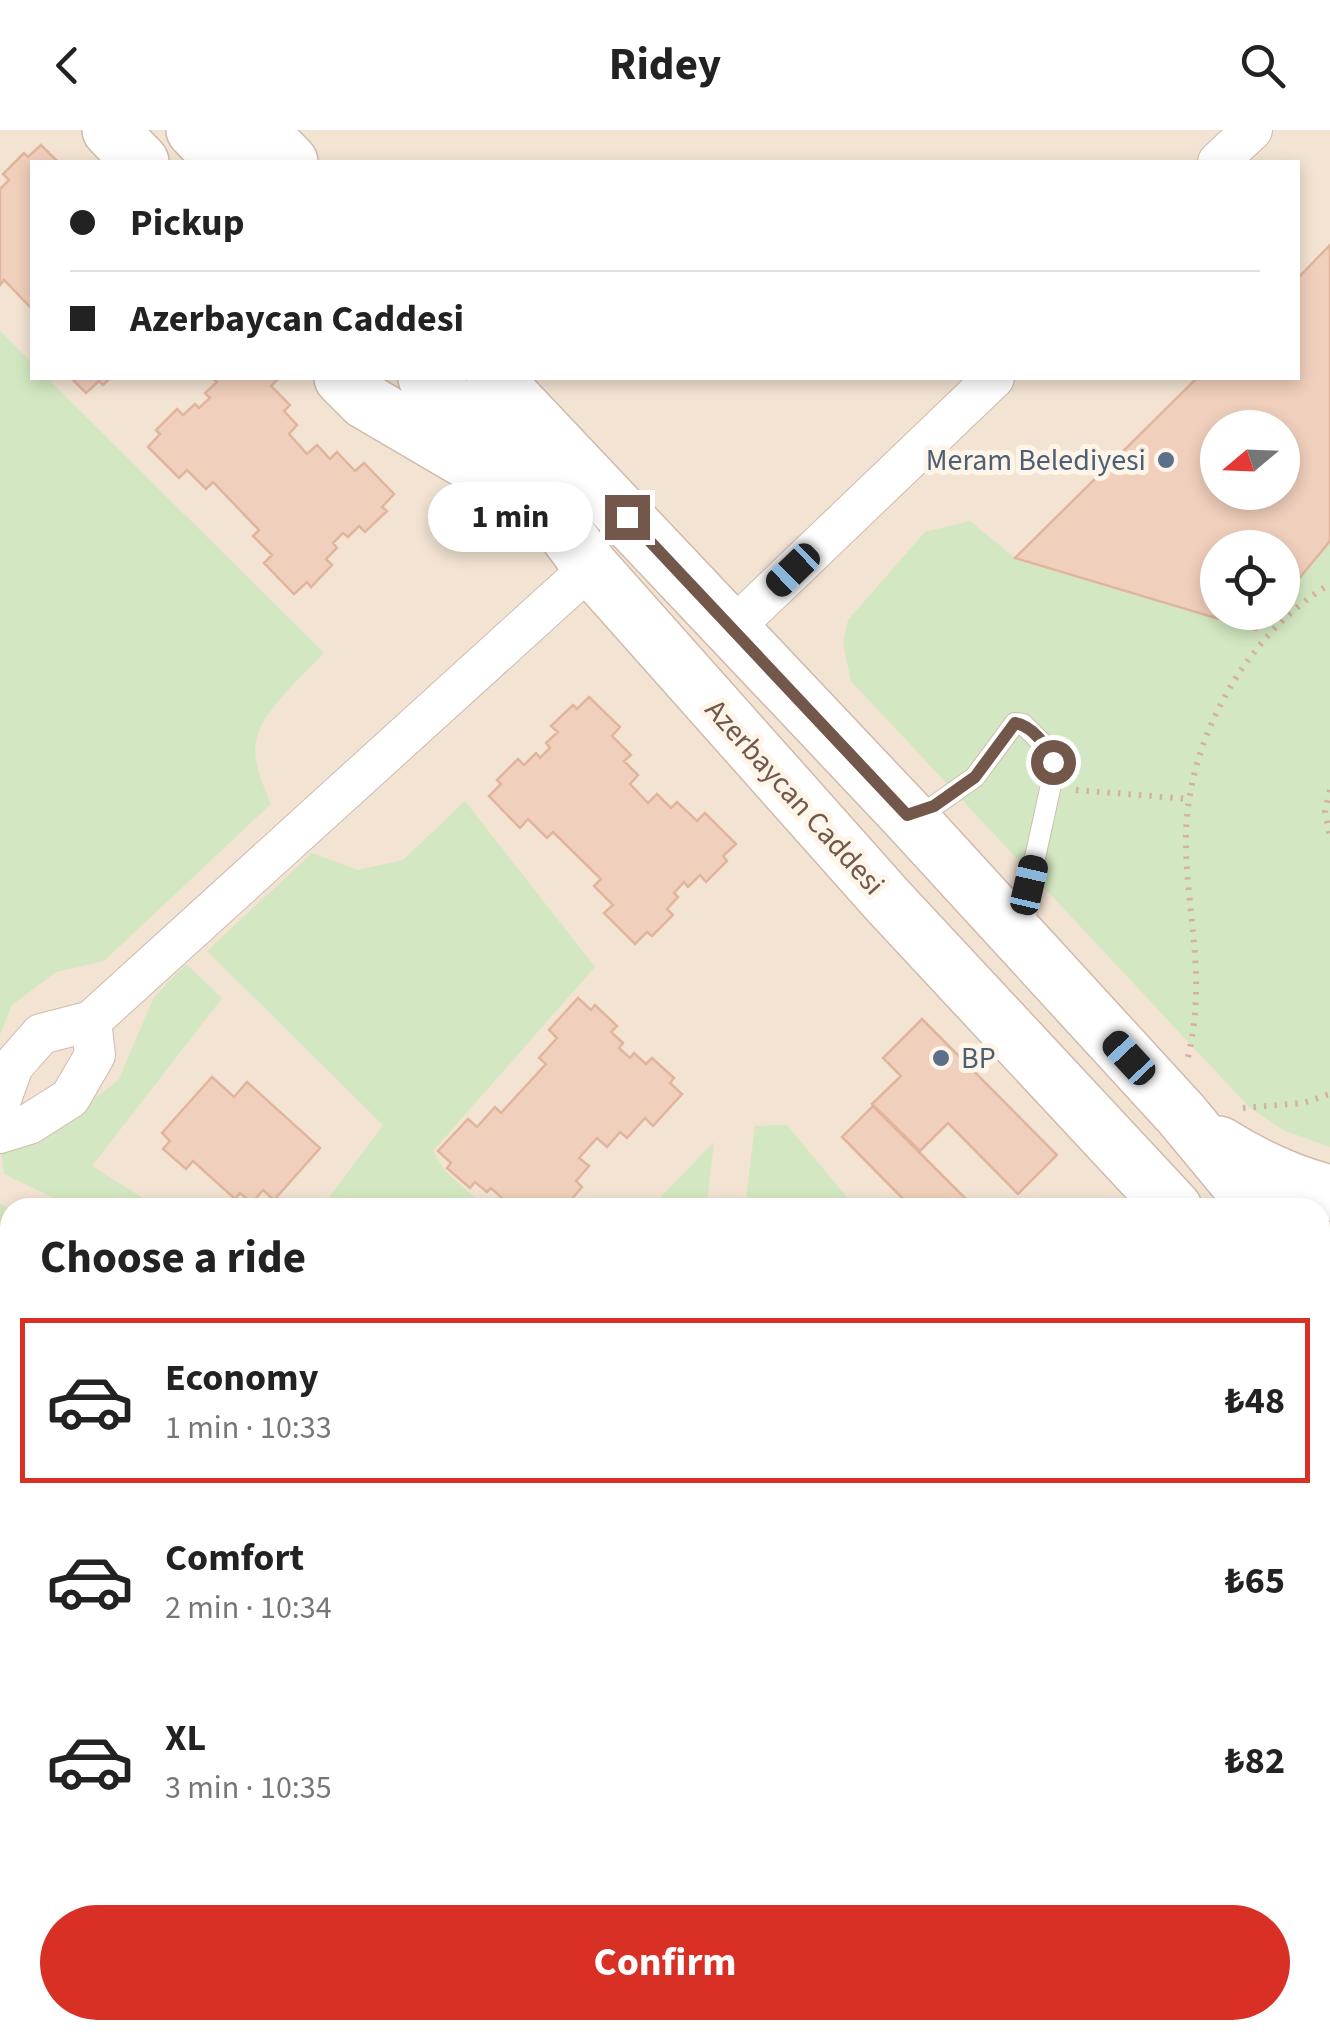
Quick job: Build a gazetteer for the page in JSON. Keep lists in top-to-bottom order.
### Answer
{
  "streets": {
    "main road": ["Azerbaycan Caddesi"]
  },
  "places": ["Meram Belediyesi", "BP"],
  "north": "left",
  "page": {
    "header": "Ridey",
    "banner": ["Pickup", "Azerbaycan Caddesi"],
    "bubble": "1 min",
    "heading": "Choose a ride",
    "list": [
      {
        "name": "Economy",
        "note": "1 min · 10:33",
        "value": "₺48"
      },
      {
        "name": "Comfort",
        "note": "2 min · 10:34",
        "value": "₺65"
      },
      {
        "name": "XL",
        "note": "3 min · 10:35",
        "value": "₺82"
      }
    ],
    "buttons": "Confirm"
  }
}
